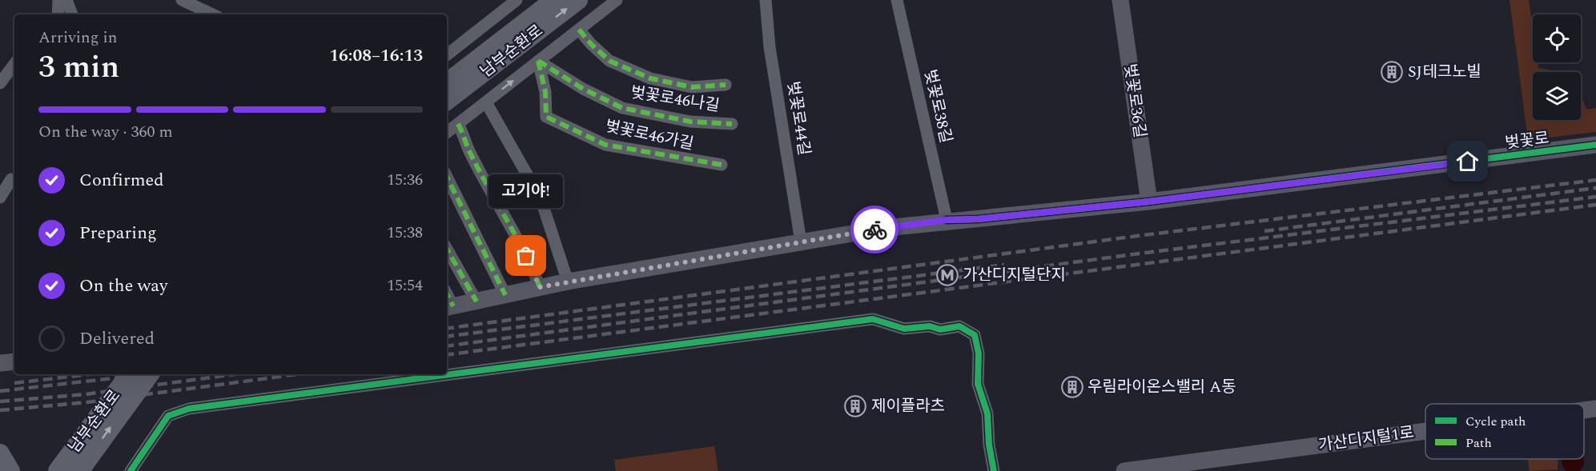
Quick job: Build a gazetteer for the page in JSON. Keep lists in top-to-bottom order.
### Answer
{
  "streets": {
    "main road": ["남부순환로"],
    "street": [
      "벚꽃로46나길",
      "벚꽃로36길",
      "벚꽃로38길",
      "벚꽃로44길",
      "벚꽃로46가길",
      "벚꽃로",
      "가산디지털1로"
    ]
  },
  "crossings": [
    ["벚꽃로46나길", "벚꽃로46가길"],
    ["벚꽃로36길", "벚꽃로"],
    ["벚꽃로38길", "벚꽃로"],
    ["벚꽃로44길", "벚꽃로"]
  ],
  "places": {
    "building": ["SJ테크노빌", "우림라이온스밸리 A동", "제이플라츠"],
    "other": ["고기야!"],
    "metro station": ["가산디지털단지"]
  },
  "legend": ["Cycle path", "Path"],
  "page": {
    "heading": ["3 min", "Arriving in", "16:08–16:13"],
    "bar": "On the way · 360 m",
    "list": [
      ["Confirmed", "15:36"],
      ["Preparing", "15:38"],
      ["On the way", "15:54"],
      "Delivered"
    ],
    "bubble": "고기야!"
  }
}
